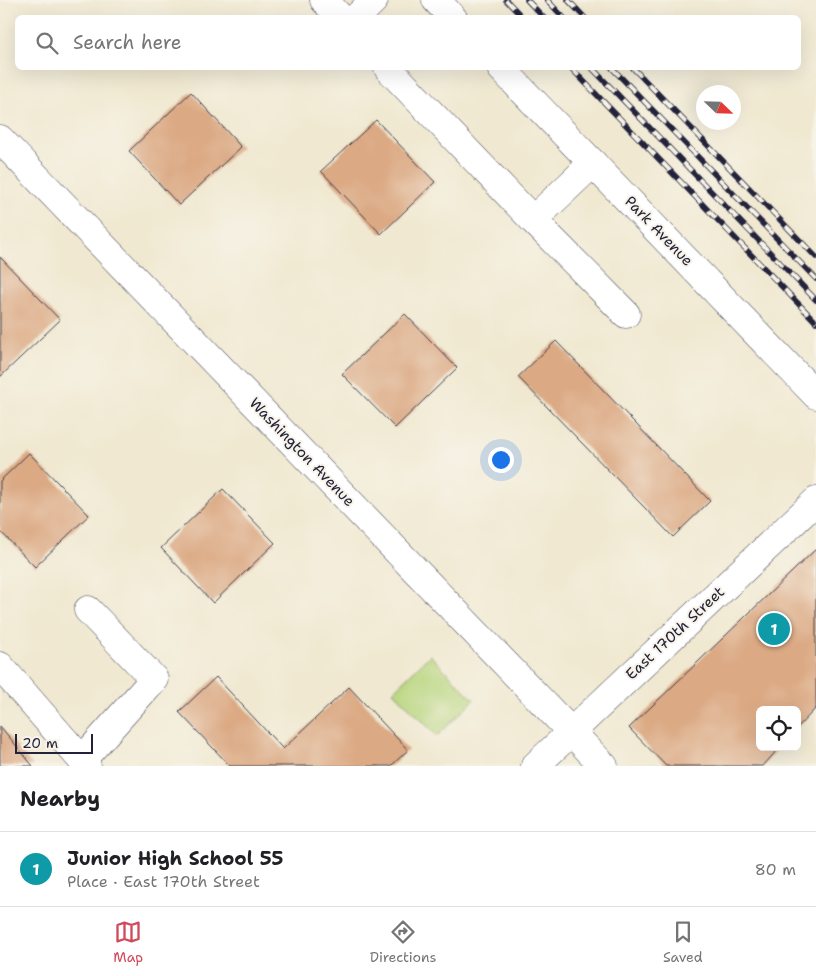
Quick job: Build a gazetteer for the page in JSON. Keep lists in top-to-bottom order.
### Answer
{
  "streets": {
    "street": ["Park Avenue", "Washington Avenue", "East 170th Street"]
  },
  "crossings": [
    ["Washington Avenue", "East 170th Street"]
  ],
  "scale_bar": "20 m",
  "north": "bottom right",
  "page": {
    "search": "Search here",
    "pins": "1",
    "scale": "20 m",
    "heading": "Nearby",
    "list": [
      {
        "mark": "1",
        "name": "Junior High School 55",
        "note": "Place · East 170th Street",
        "value": "80 m"
      }
    ],
    "nav": ["Map", "Directions", "Saved"]
  }
}
